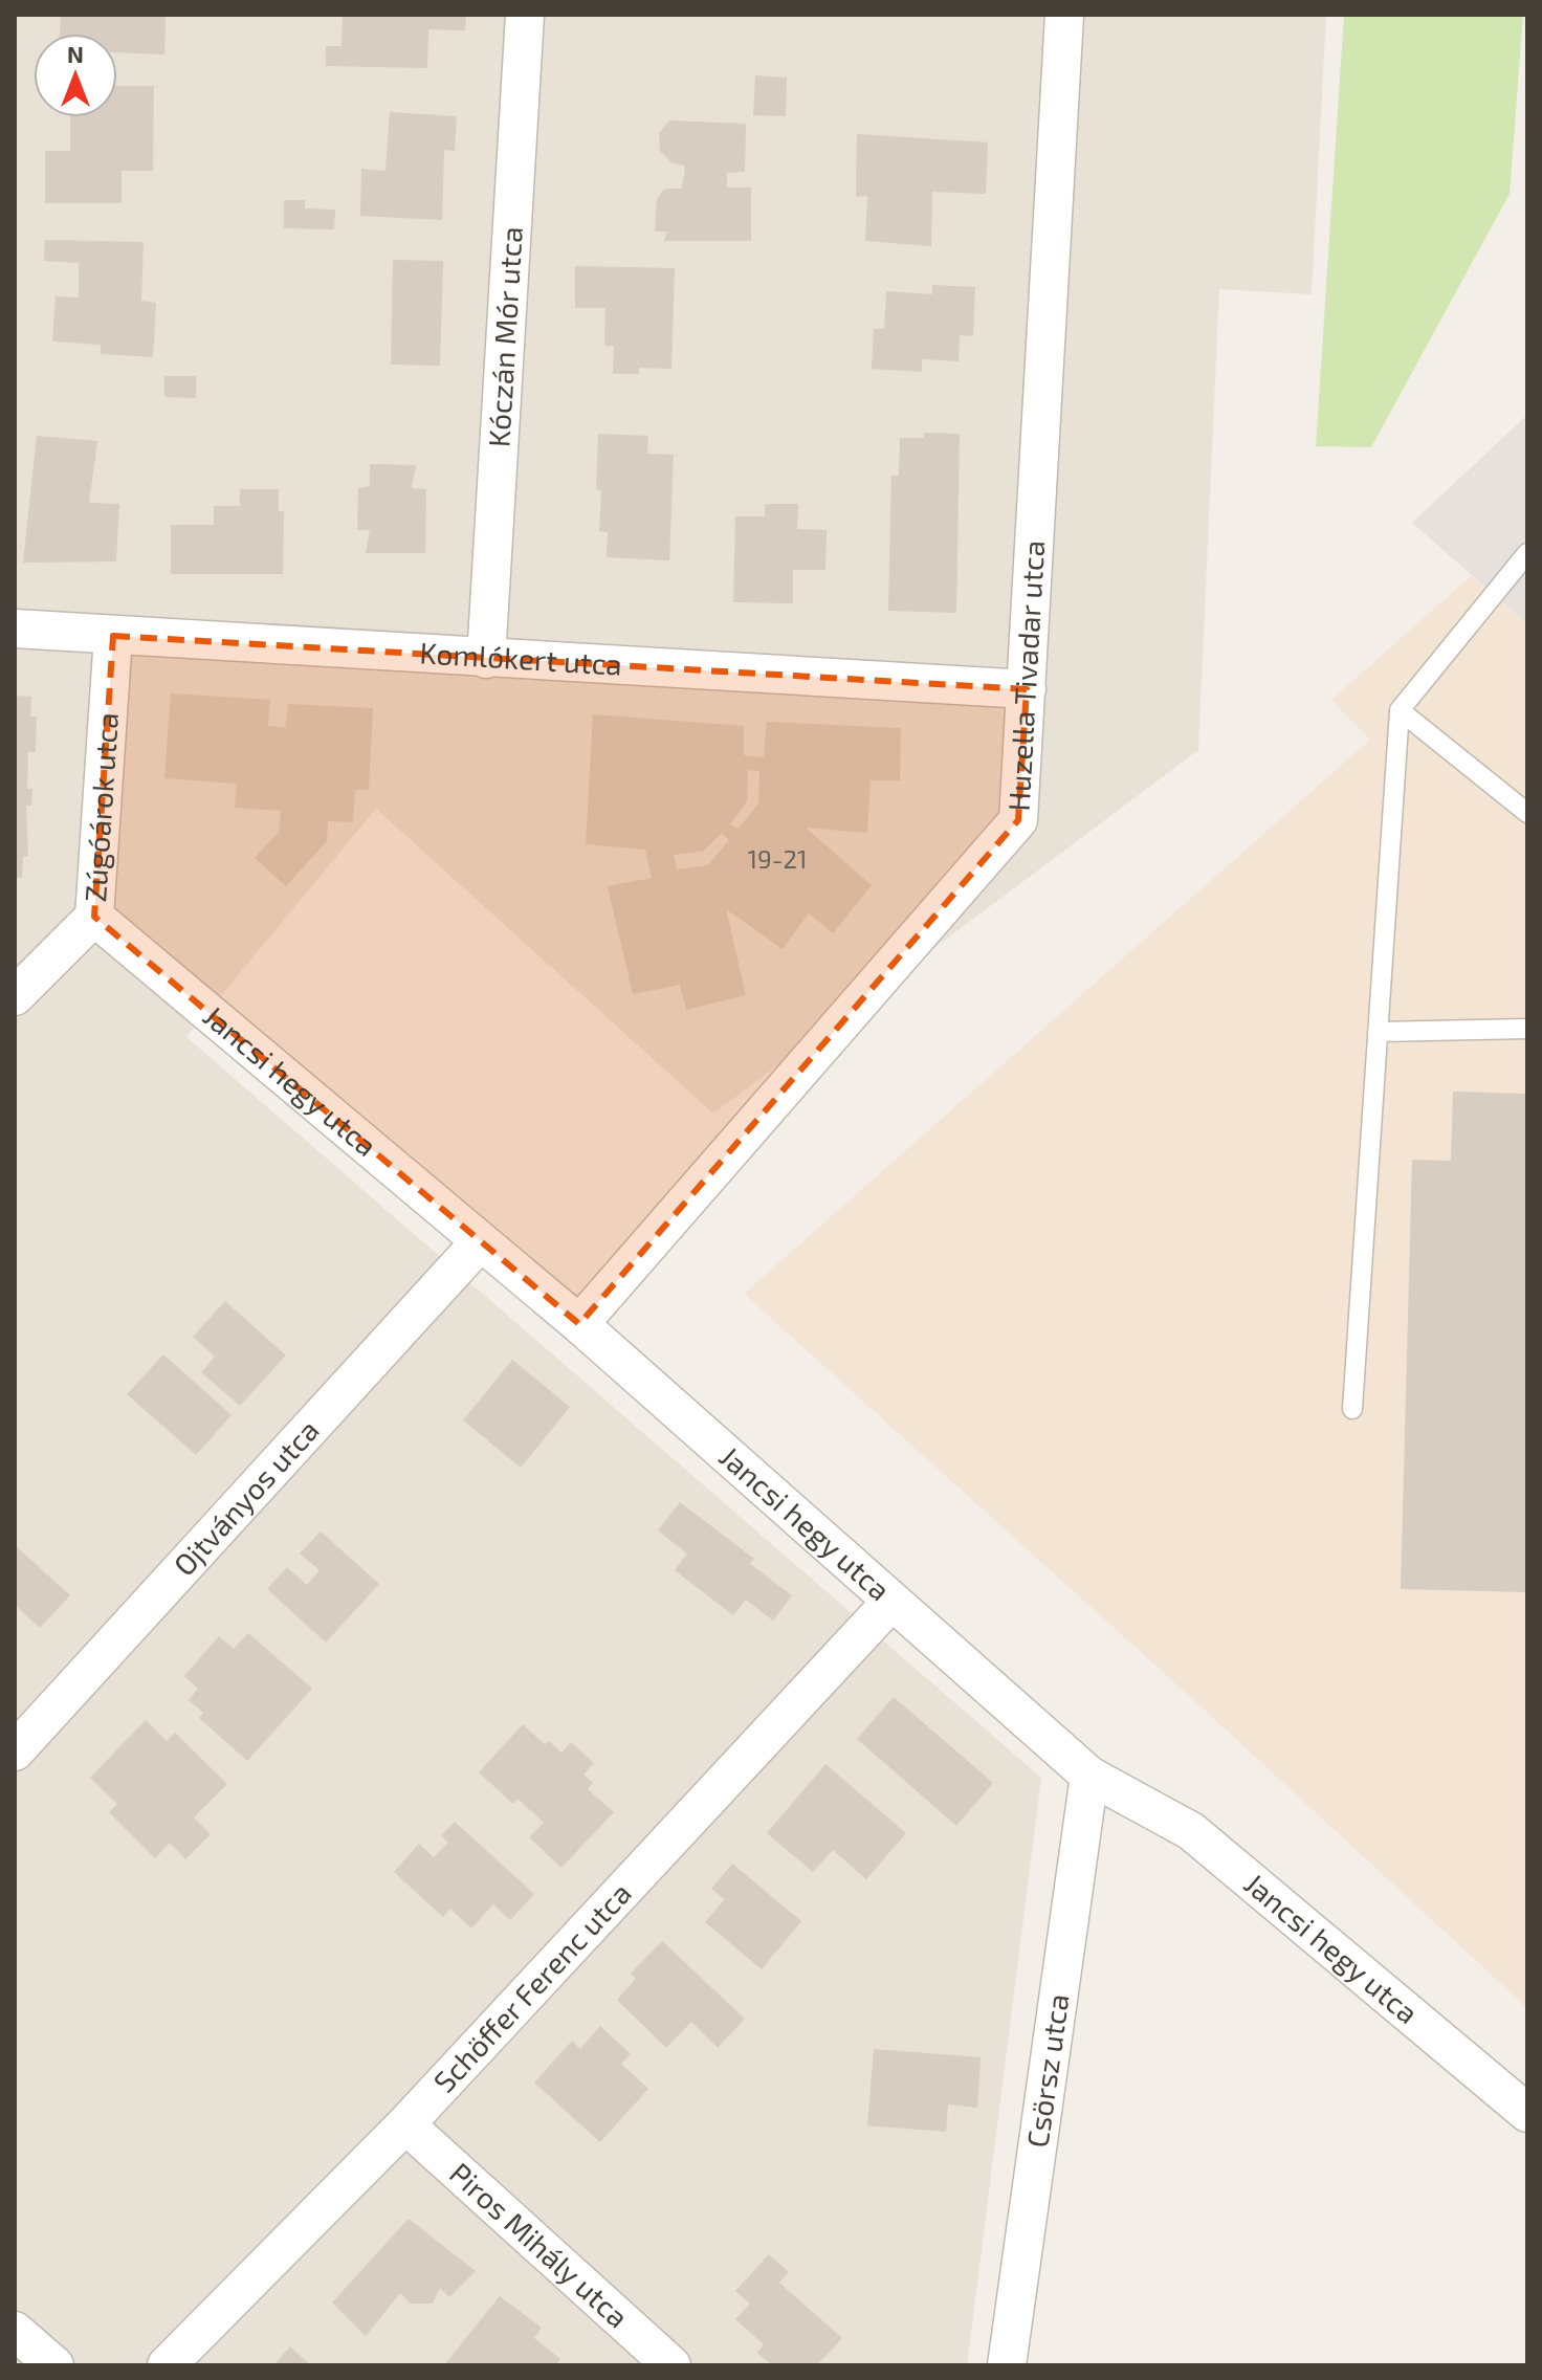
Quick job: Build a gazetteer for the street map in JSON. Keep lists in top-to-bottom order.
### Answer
{
  "streets": {
    "street": [
      "Kóczán Mór utca",
      "Komlókert utca",
      "Huzella Tivadar utca",
      "Zúgóárok utca",
      "Jancsi hegy utca",
      "Ojtványos utca",
      "Schöffer Ferenc utca",
      "Csörsz utca",
      "Piros Mihály utca"
    ]
  },
  "crossings": [
    ["Kóczán Mór utca", "Komlókert utca"],
    ["Komlókert utca", "Huzella Tivadar utca"],
    ["Komlókert utca", "Zúgóárok utca"],
    ["Huzella Tivadar utca", "Jancsi hegy utca"],
    ["Zúgóárok utca", "Jancsi hegy utca"],
    ["Jancsi hegy utca", "Ojtványos utca"],
    ["Jancsi hegy utca", "Schöffer Ferenc utca"],
    ["Jancsi hegy utca", "Csörsz utca"],
    ["Schöffer Ferenc utca", "Piros Mihály utca"]
  ],
  "house_numbers": ["19-21"],
  "north": "top"
}
